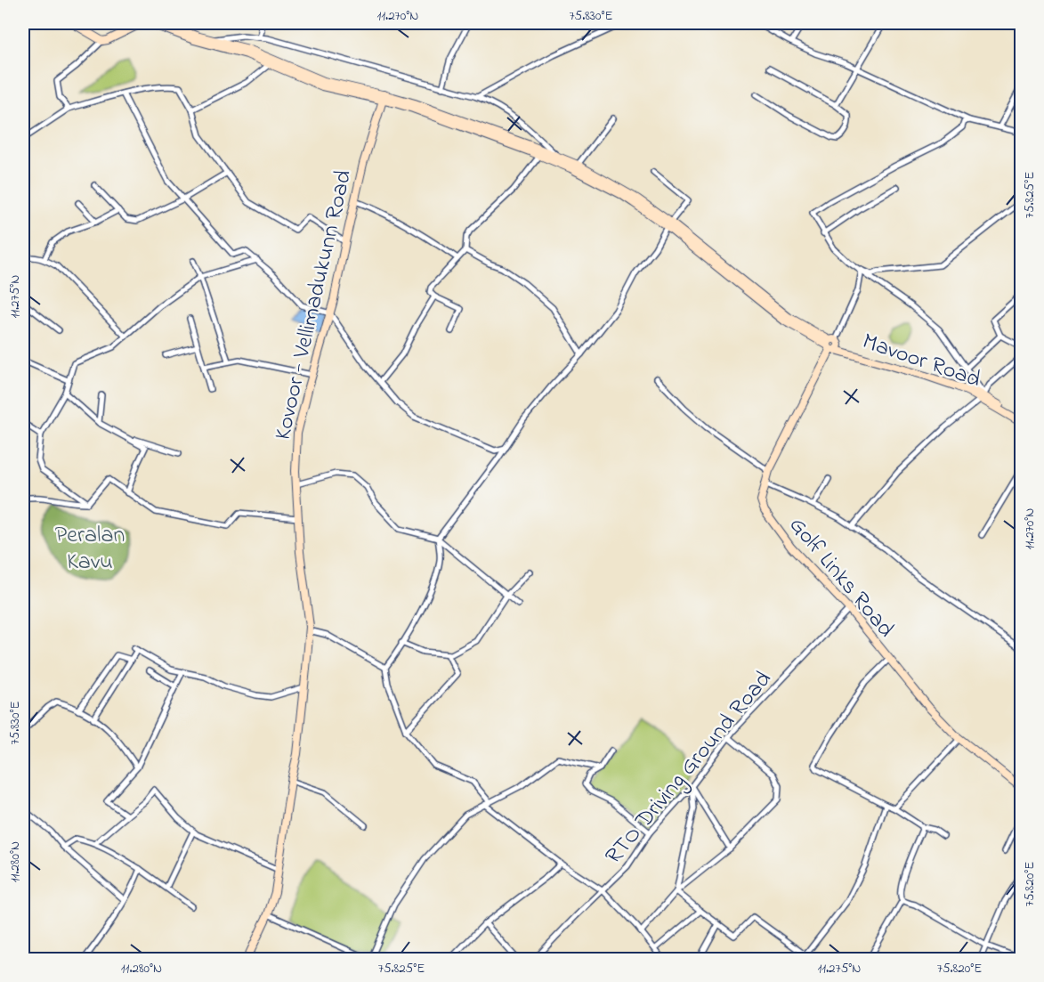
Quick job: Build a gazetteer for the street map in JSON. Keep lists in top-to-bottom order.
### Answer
{
  "streets": {
    "main road": ["Kovoor - Vellimadukunn Road", "Mavoor Road", "Golf Links Road"],
    "street": ["RTO Driving Ground Road"]
  },
  "crossings": [
    ["Mavoor Road", "Golf Links Road"],
    ["Golf Links Road", "RTO Driving Ground Road"]
  ],
  "parks": ["Peralan Kavu"],
  "coordinates": [
    "11.270°N",
    "75.830°E",
    "75.825°E",
    "11.275°N",
    "11.280°N",
    "75.820°E"
  ]
}
